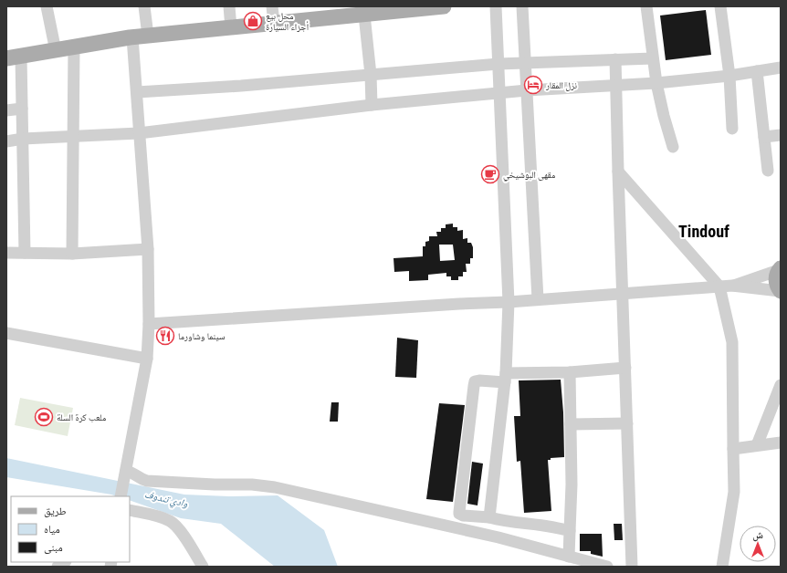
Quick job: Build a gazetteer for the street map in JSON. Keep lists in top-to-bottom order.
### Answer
{
  "districts": ["Tindouf"],
  "water": ["وادي تندوف"],
  "places": {
    "shop": ["محل بيع أجزاء السيارة"],
    "hotel": ["نزل المقار"],
    "cafe": ["مقهى البوشيخي"],
    "restaurant": ["سينما وشاورما"],
    "sports": ["ملعب كرة السلة"]
  },
  "legend": ["طريق", "مياه", "مبنى"],
  "north": "top"
}
